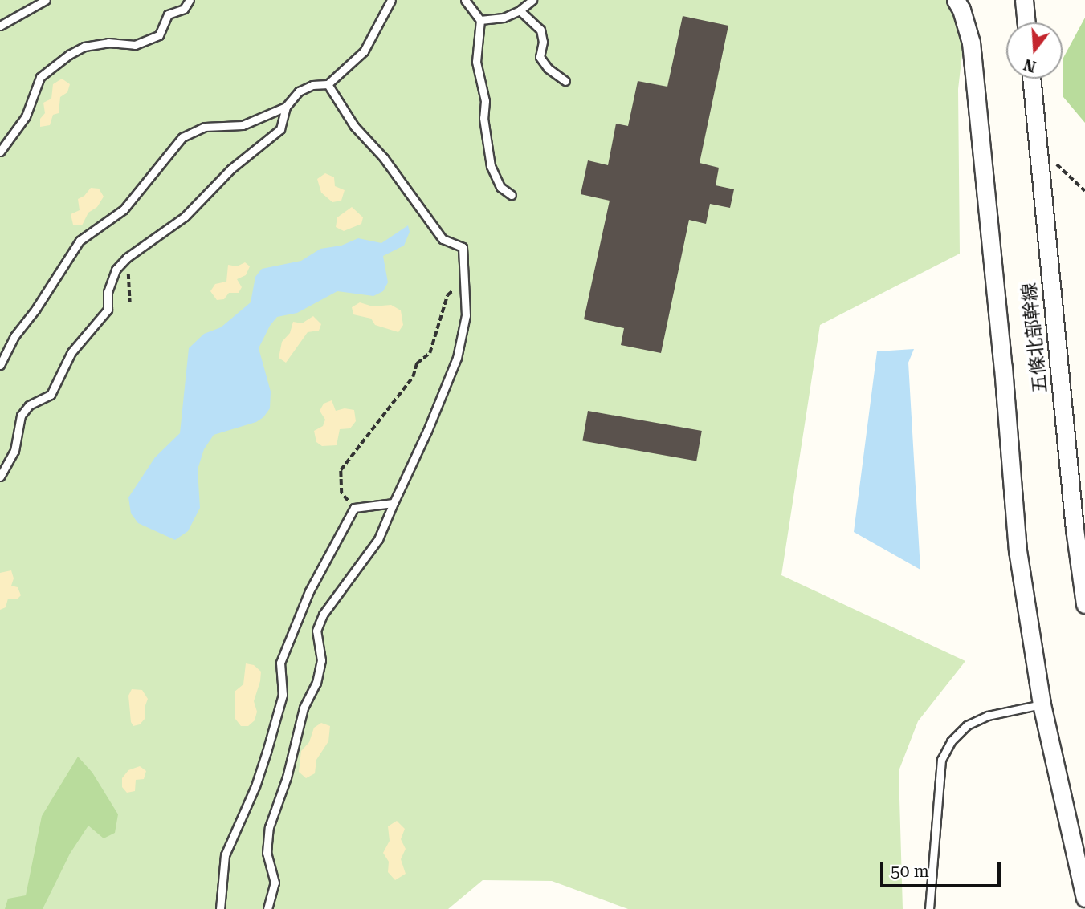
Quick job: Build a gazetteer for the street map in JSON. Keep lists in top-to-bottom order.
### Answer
{
  "streets": {
    "street": ["五條北部幹線"]
  },
  "scale_bar": "50 m",
  "north": "bottom"
}
